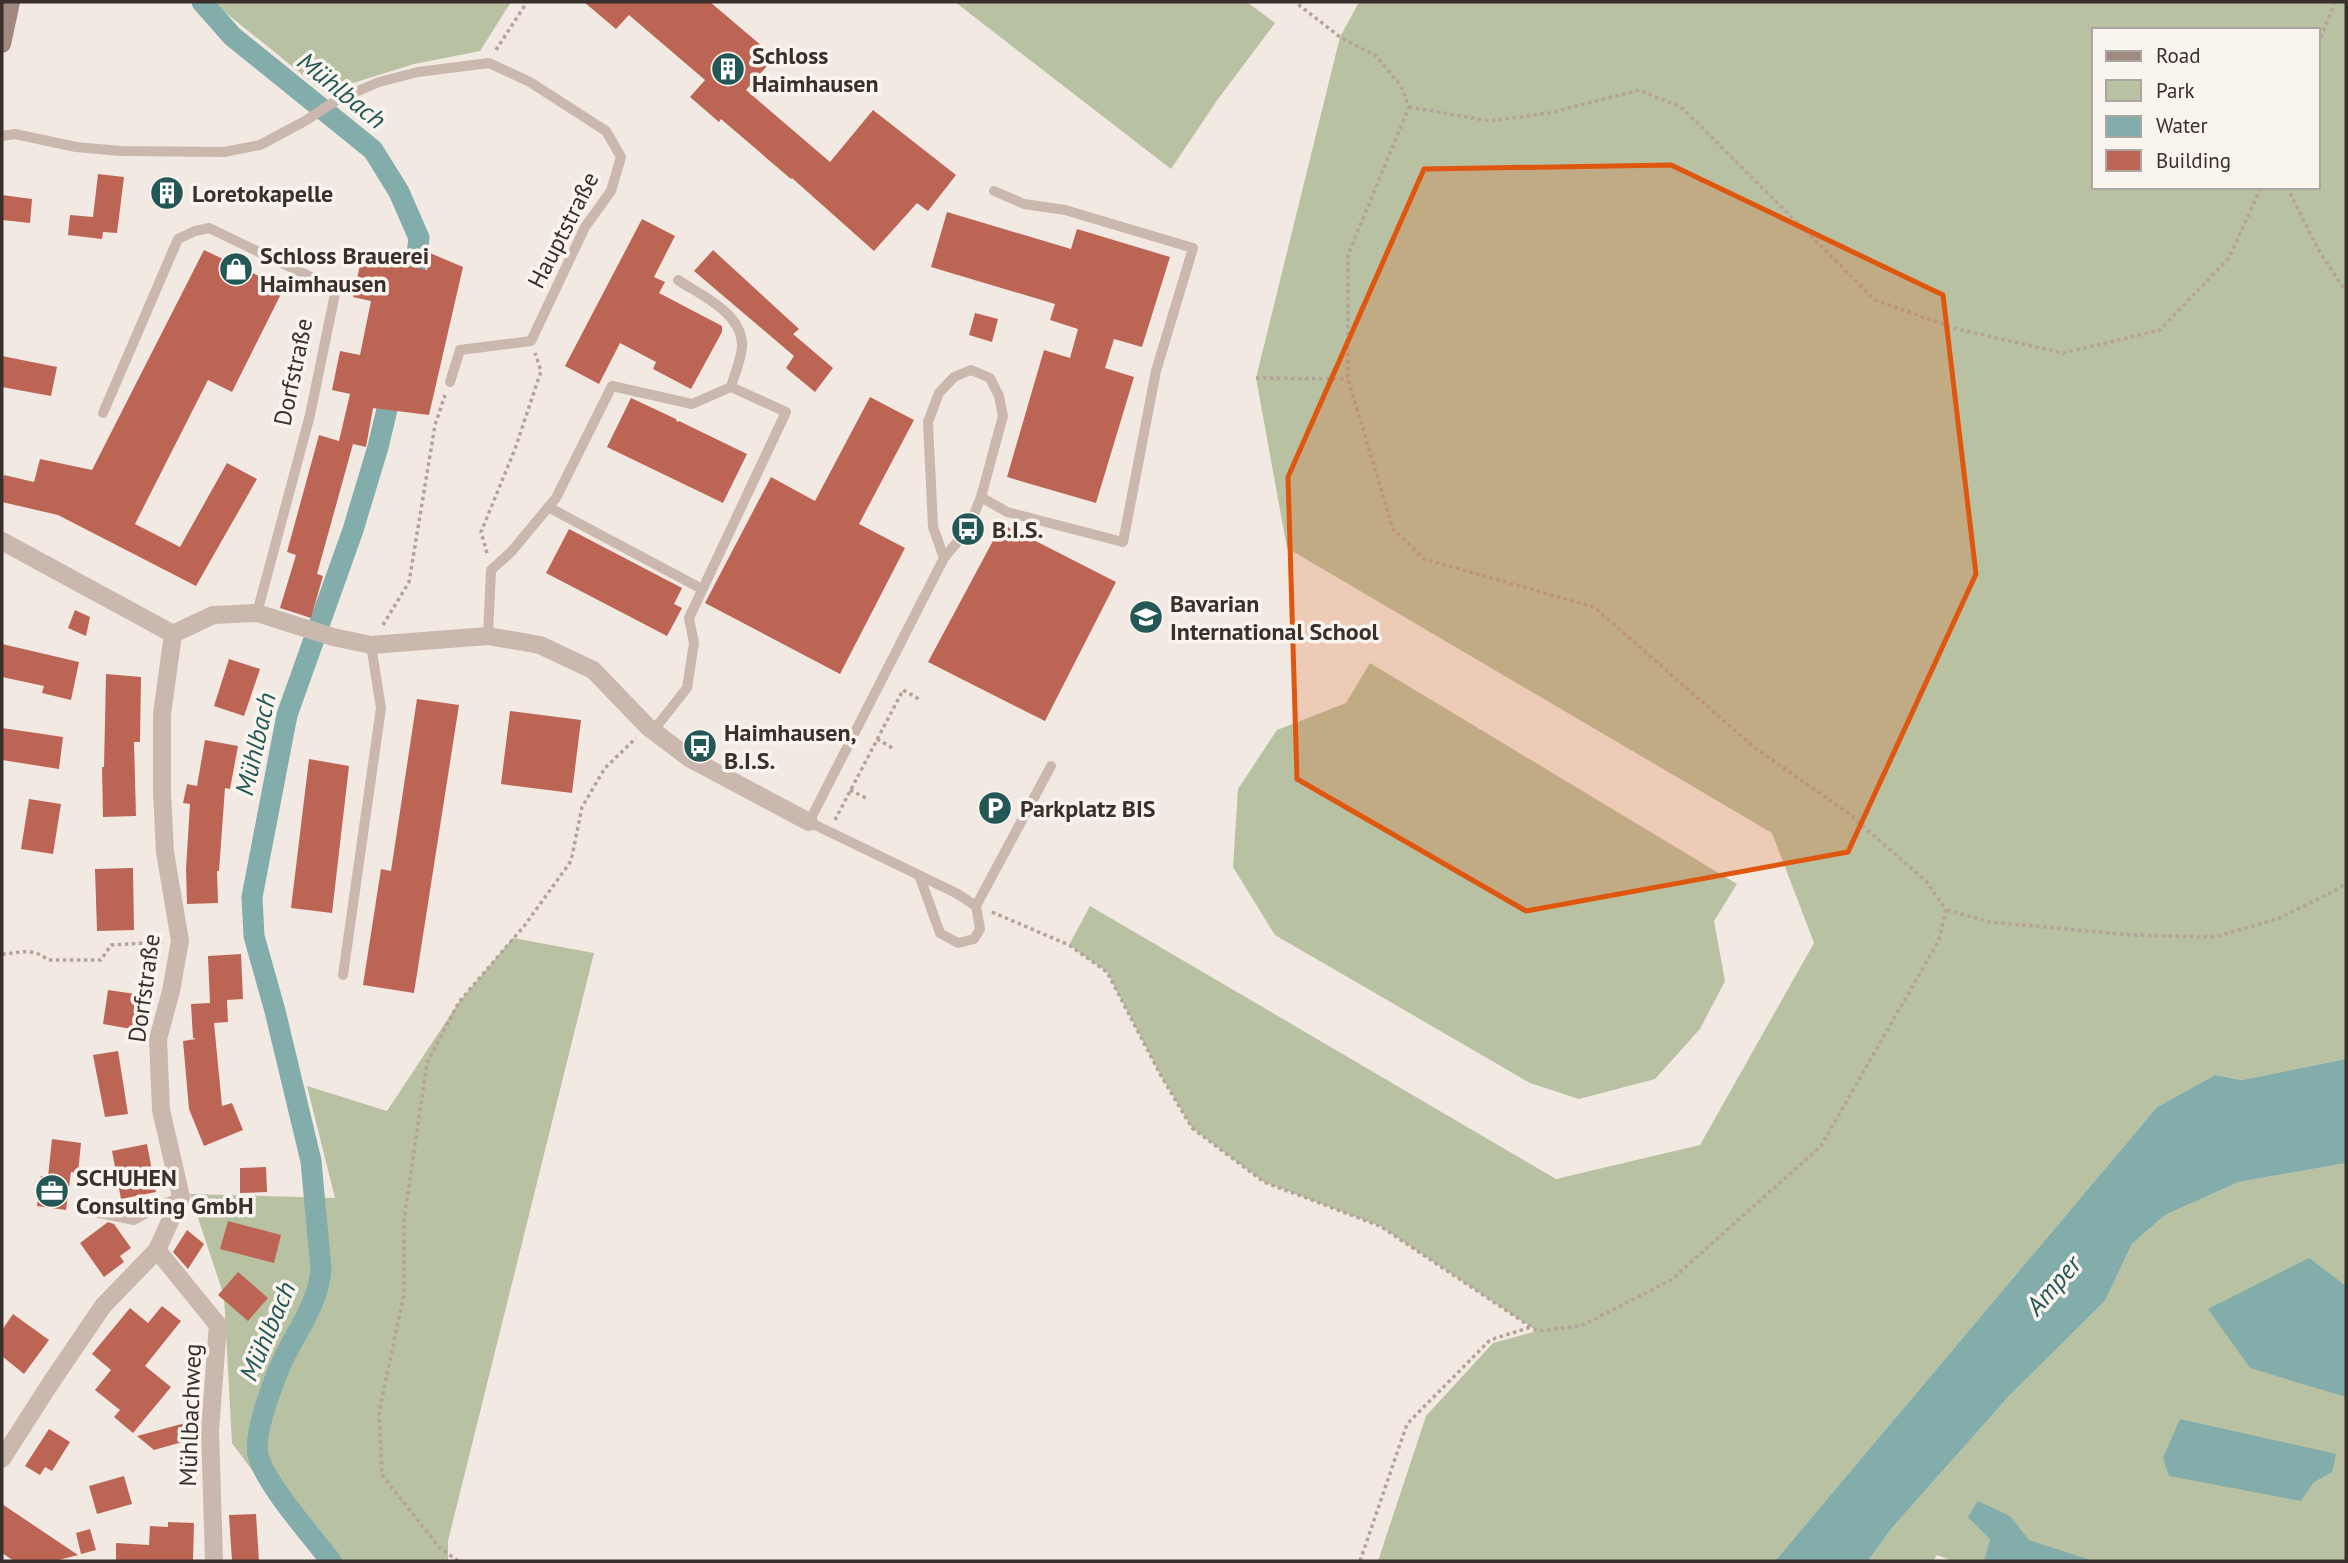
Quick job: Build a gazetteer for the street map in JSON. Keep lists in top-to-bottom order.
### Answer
{
  "streets": {
    "street": ["Dorfstraße", "Mühlbachweg"],
    "lane": ["Hauptstraße"]
  },
  "water": ["Mühlbach", "Amper"],
  "places": {
    "building": ["Schloss Haimhausen", "Loretokapelle"],
    "shop": ["Schloss Brauerei Haimhausen"],
    "bus stop": ["B.I.S.", "Haimhausen, B.I.S."],
    "school or university": ["Bavarian International School"],
    "parking": ["Parkplatz BIS"],
    "office": ["SCHUHEN Consulting GmbH"]
  },
  "legend": [
    "Road",
    "Park",
    "Water",
    "Building"
  ]
}
